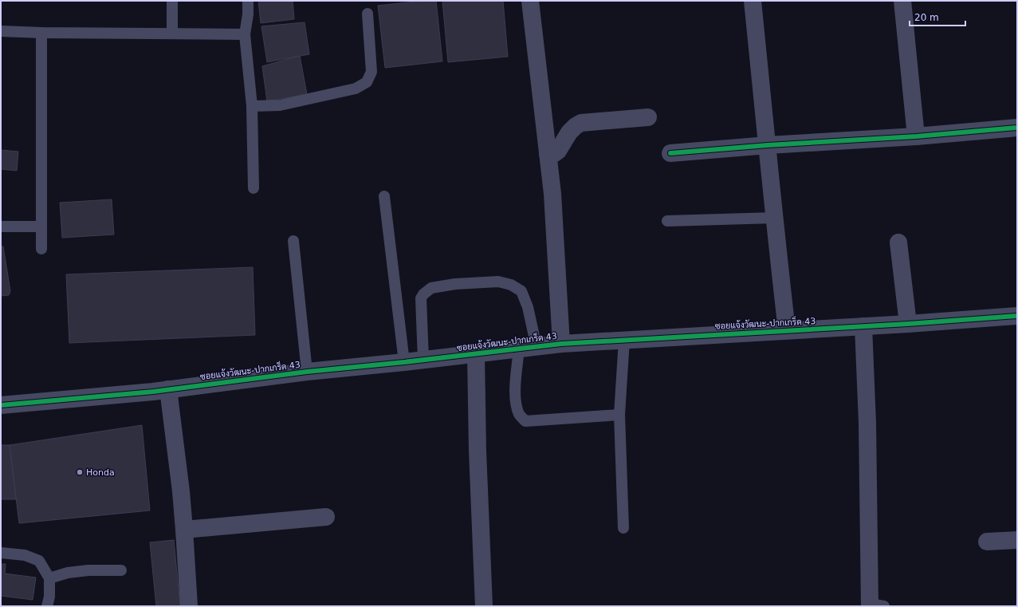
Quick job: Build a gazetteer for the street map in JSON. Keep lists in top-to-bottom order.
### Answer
{
  "streets": {
    "street": ["ซอยแจ้งวัฒนะ-ปากเกร็ด 43"]
  },
  "places": ["Honda"],
  "scale_bar": "20 m"
}
